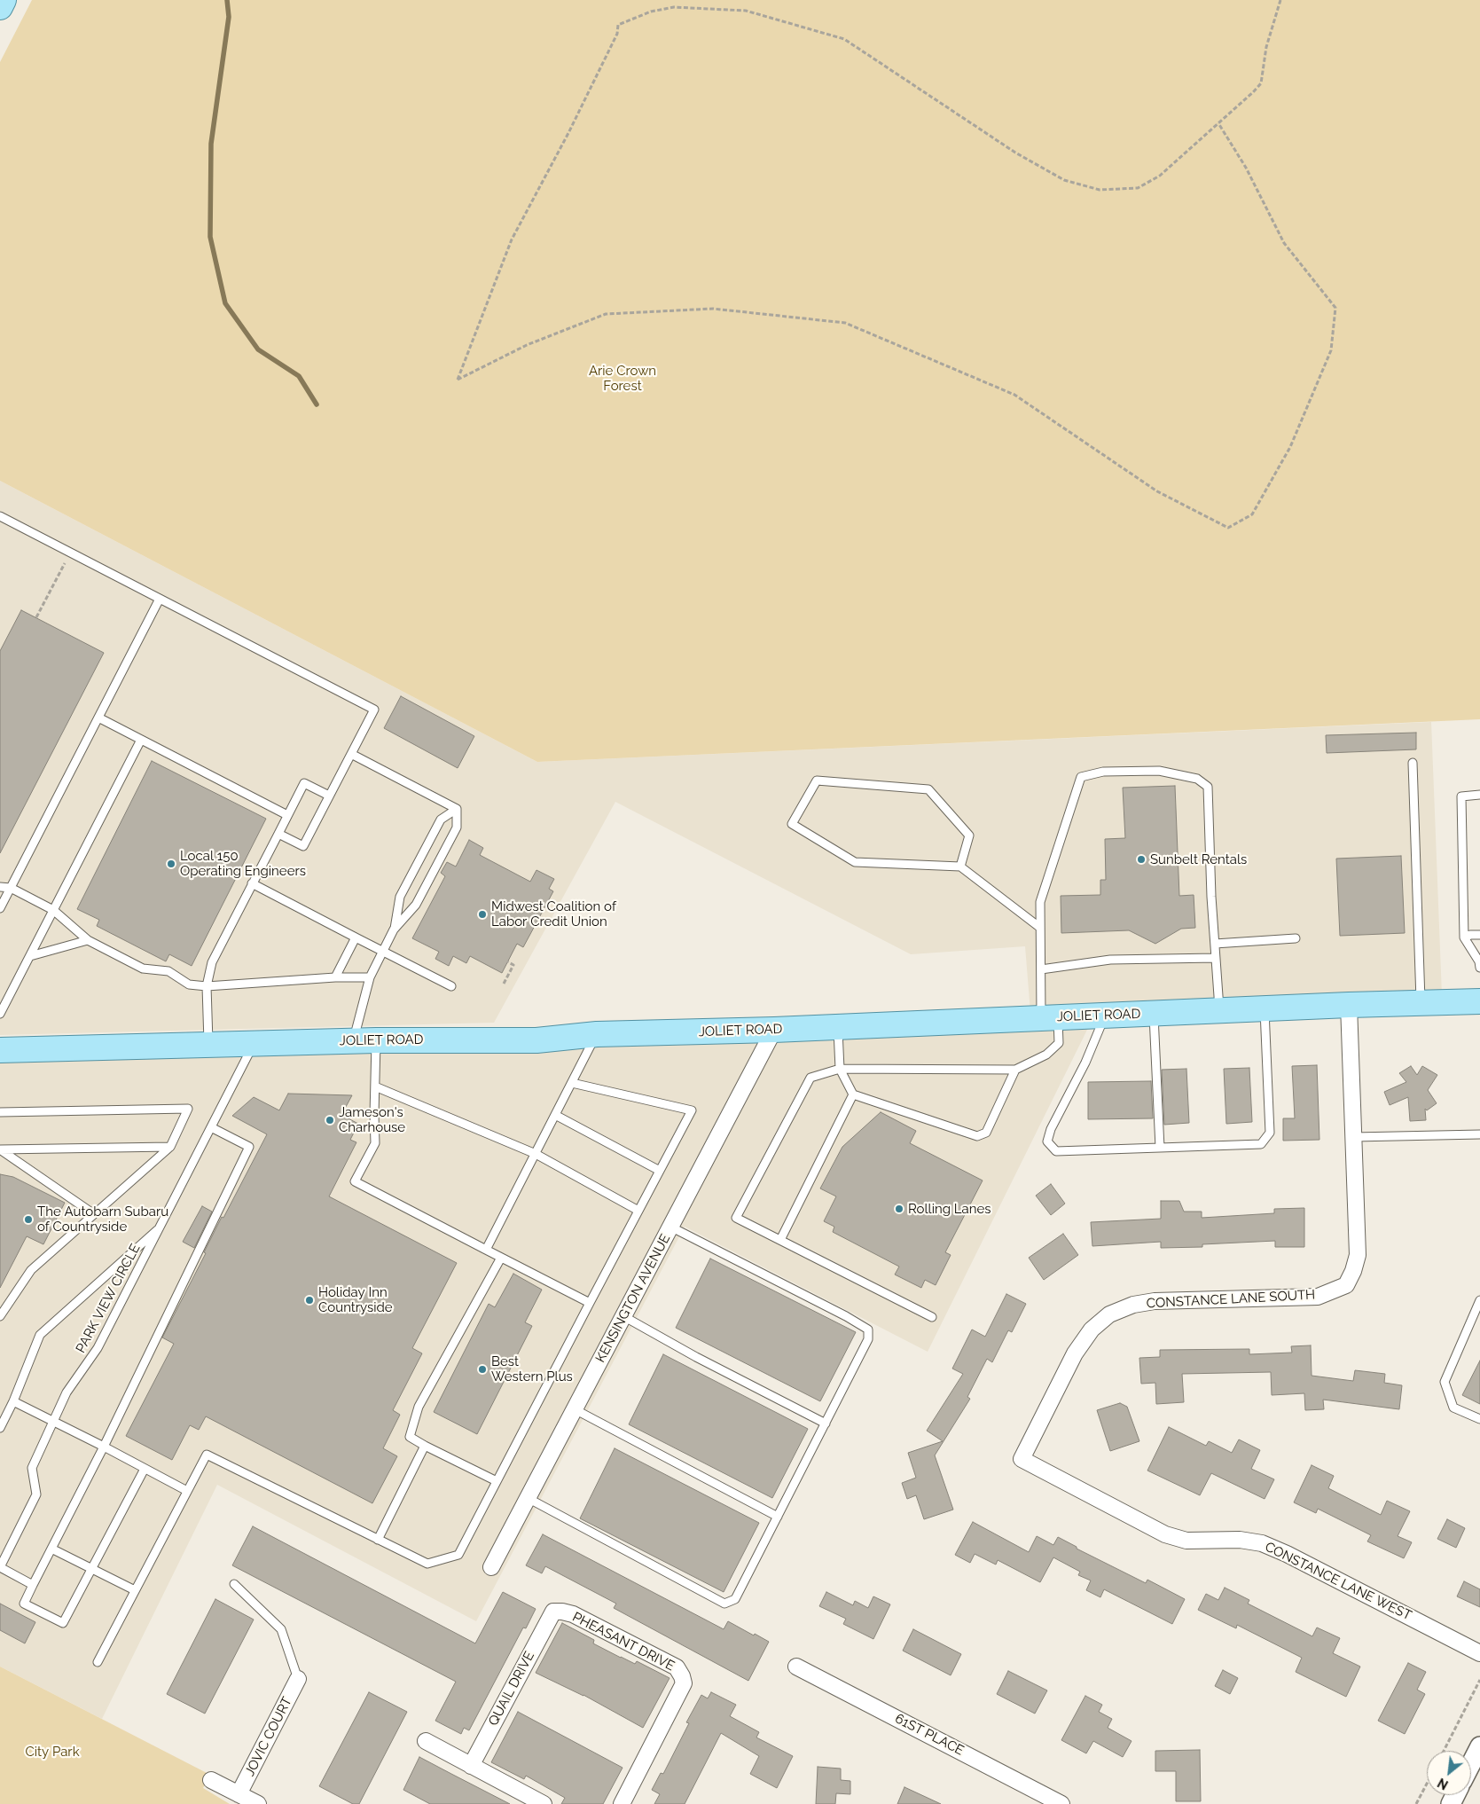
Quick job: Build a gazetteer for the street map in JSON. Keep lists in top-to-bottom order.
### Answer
{
  "streets": {
    "main road": ["JOLIET ROAD"],
    "street": [
      "KENSINGTON AVENUE",
      "CONSTANCE LANE SOUTH",
      "CONSTANCE LANE WEST",
      "PHEASANT DRIVE",
      "QUAIL DRIVE",
      "61ST PLACE",
      "JOVIC COURT"
    ],
    "lane": ["PARK VIEW CIRCLE"]
  },
  "crossings": [
    ["JOLIET ROAD", "PARK VIEW CIRCLE"],
    ["JOLIET ROAD", "KENSINGTON AVENUE"],
    ["JOLIET ROAD", "CONSTANCE LANE SOUTH"],
    ["CONSTANCE LANE SOUTH", "CONSTANCE LANE WEST"],
    ["PHEASANT DRIVE", "QUAIL DRIVE"]
  ],
  "parks": ["Arie Crown Forest", "City Park"],
  "places": [
    "Sunbelt Rentals",
    "Local 150 Operating Engineers",
    "Midwest Coalition of Labor Credit Union",
    "Jameson's Charhouse",
    "Rolling Lanes",
    "The Autobarn Subaru of Countryside",
    "Holiday Inn Countryside",
    "Best Western Plus"
  ],
  "north": "bottom left"
}
